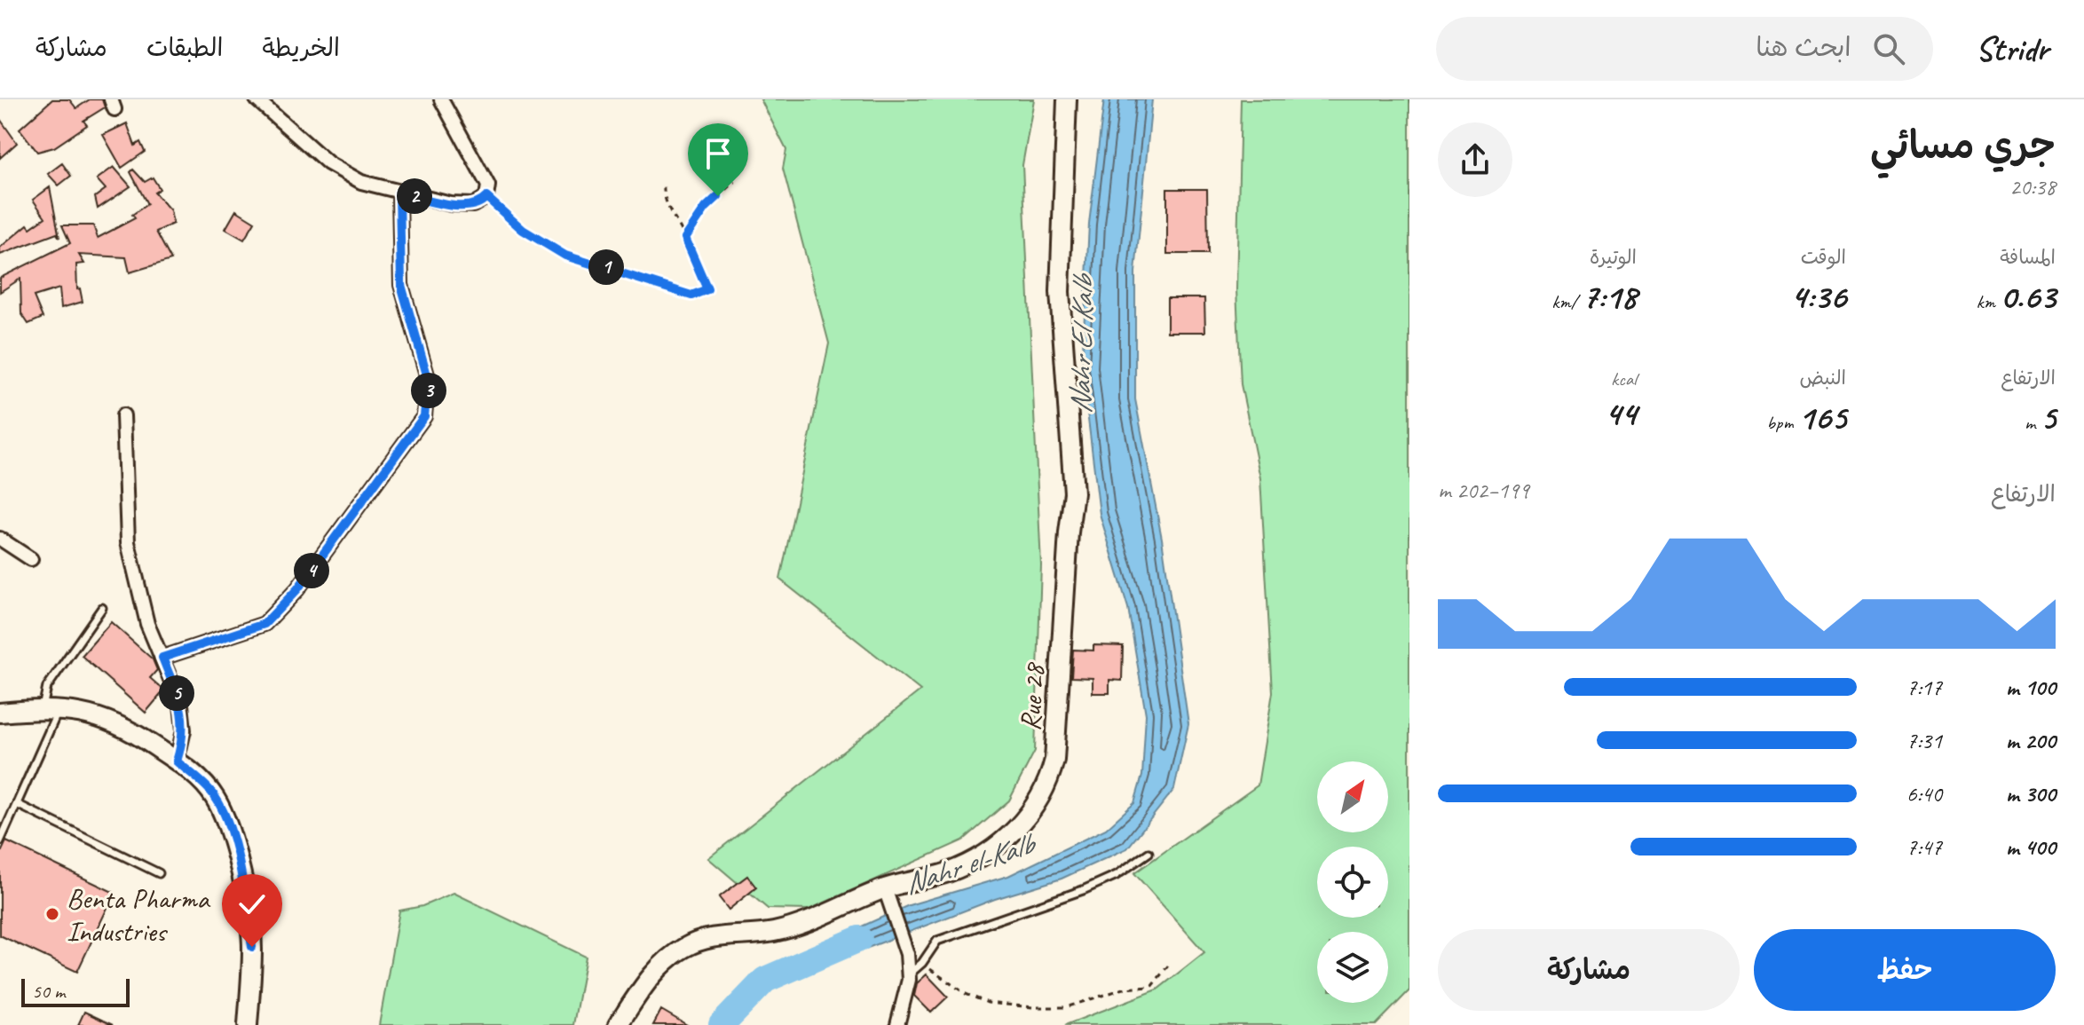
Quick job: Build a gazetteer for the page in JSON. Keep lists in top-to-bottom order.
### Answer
{
  "streets": {
    "street": ["Rue 28"]
  },
  "water": ["Nahr El Kalb", "Nahr el-Kalb"],
  "places": ["Benta Pharma Industries"],
  "scale_bar": "50 m",
  "north": "top right",
  "page": {
    "header": "Stridr",
    "search": "ابحث هنا",
    "nav": ["الخريطة", "الطبقات", "مشاركة"],
    "heading": ["جري مسائي", "20:38"],
    "pins": [
      "2",
      "1",
      "3",
      "4",
      "5"
    ],
    "stats": [
      ["المسافة", "0.63 km"],
      ["الوقت", "4:36"],
      ["الوتيرة", "7:18 /km"],
      ["الارتفاع", "5 m"],
      ["النبض", "165 bpm"],
      ["kcal", "44"]
    ],
    "chart": ["الارتفاع", "199–202 m"],
    "list": [
      {
        "name": "100 m",
        "note": "7:17"
      },
      {
        "name": "200 m",
        "note": "7:31"
      },
      {
        "name": "300 m",
        "note": "6:40"
      },
      {
        "name": "400 m",
        "note": "7:47"
      }
    ],
    "buttons": ["حفظ", "مشاركة"],
    "scale": "50 m"
  }
}
